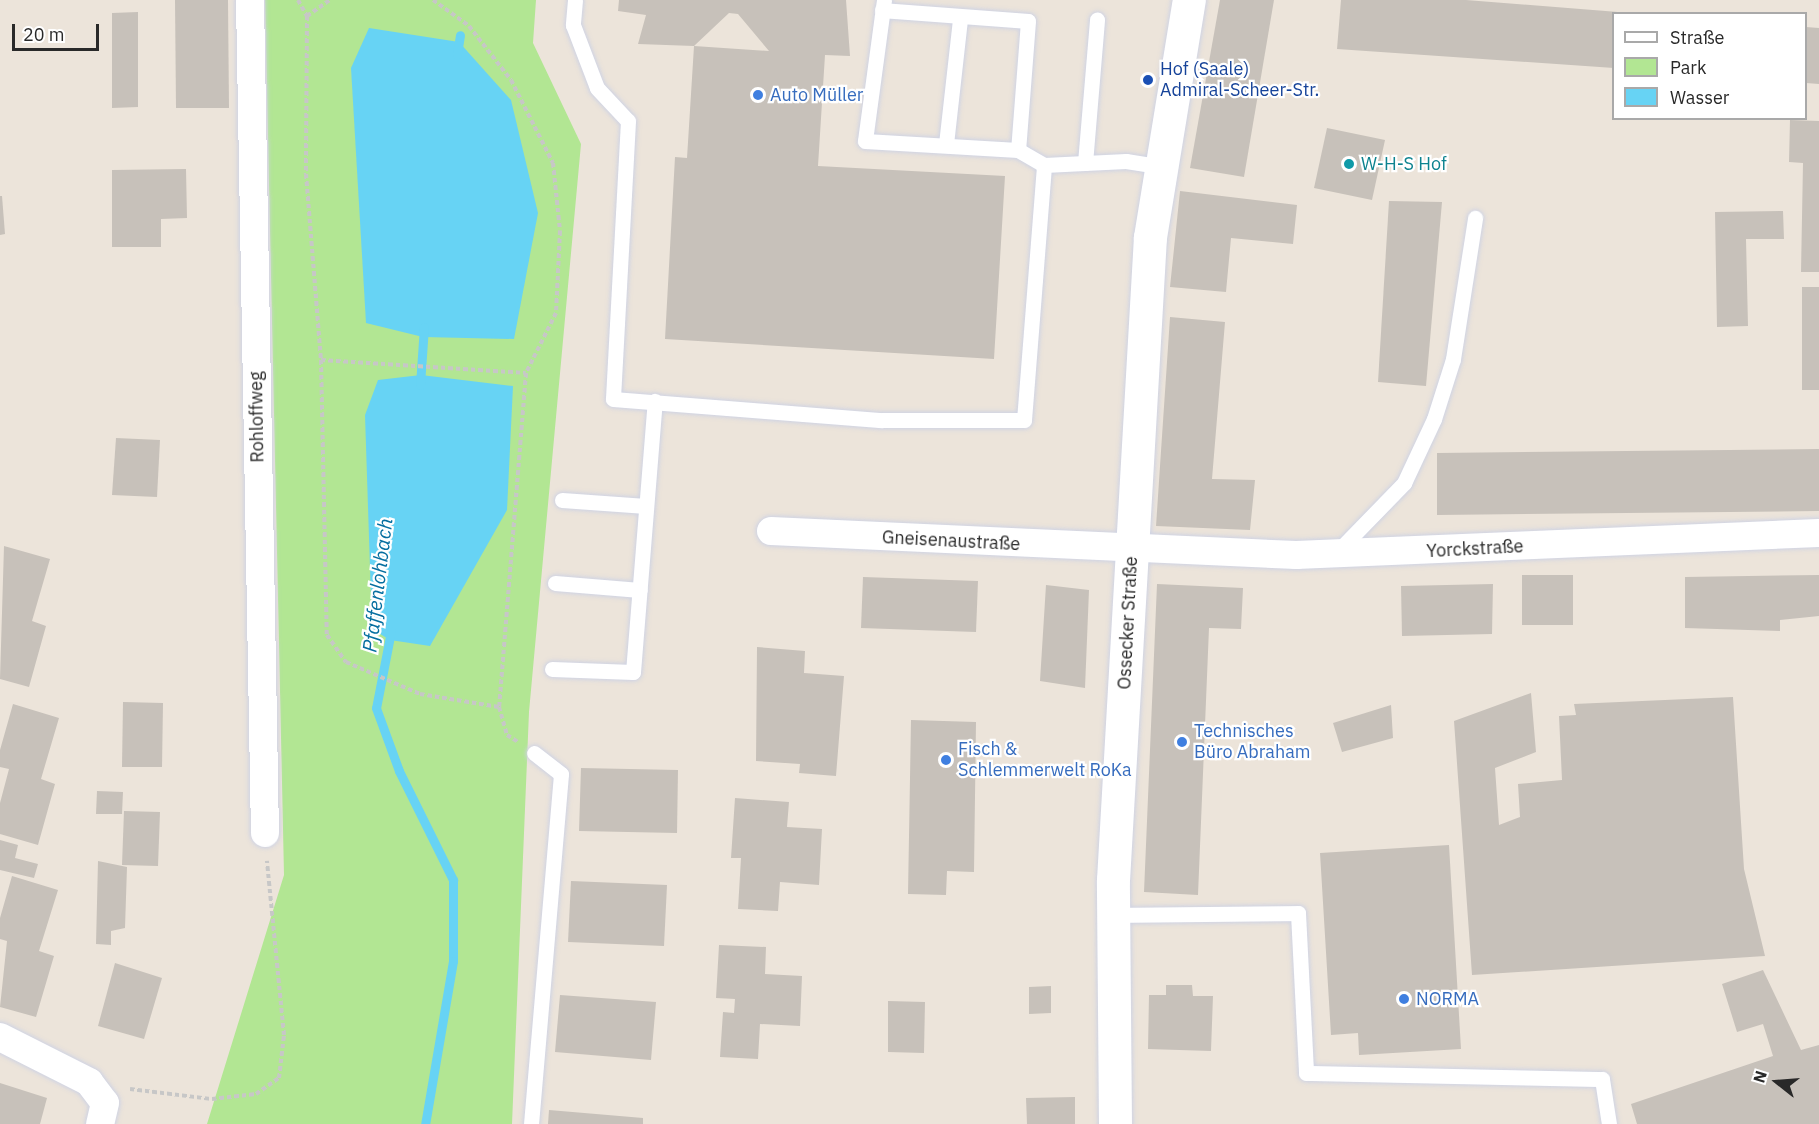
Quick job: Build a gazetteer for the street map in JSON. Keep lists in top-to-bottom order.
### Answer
{
  "streets": {
    "street": [
      "Rohloffweg",
      "Gneisenaustraße",
      "Yorckstraße",
      "Ossecker Straße"
    ]
  },
  "crossings": [
    ["Gneisenaustraße", "Yorckstraße"],
    ["Gneisenaustraße", "Ossecker Straße"],
    ["Yorckstraße", "Ossecker Straße"]
  ],
  "water": ["Pfaffenlohbach"],
  "places": [
    "Hof (Saale) Admiral-Scheer-Str.",
    "Auto Müller",
    "W-H-S Hof",
    "Technisches Büro Abraham",
    "Fisch & Schlemmerwelt RoKa",
    "NORMA"
  ],
  "legend": ["Straße", "Park", "Wasser"],
  "scale_bar": "20 m",
  "north": "left"
}
